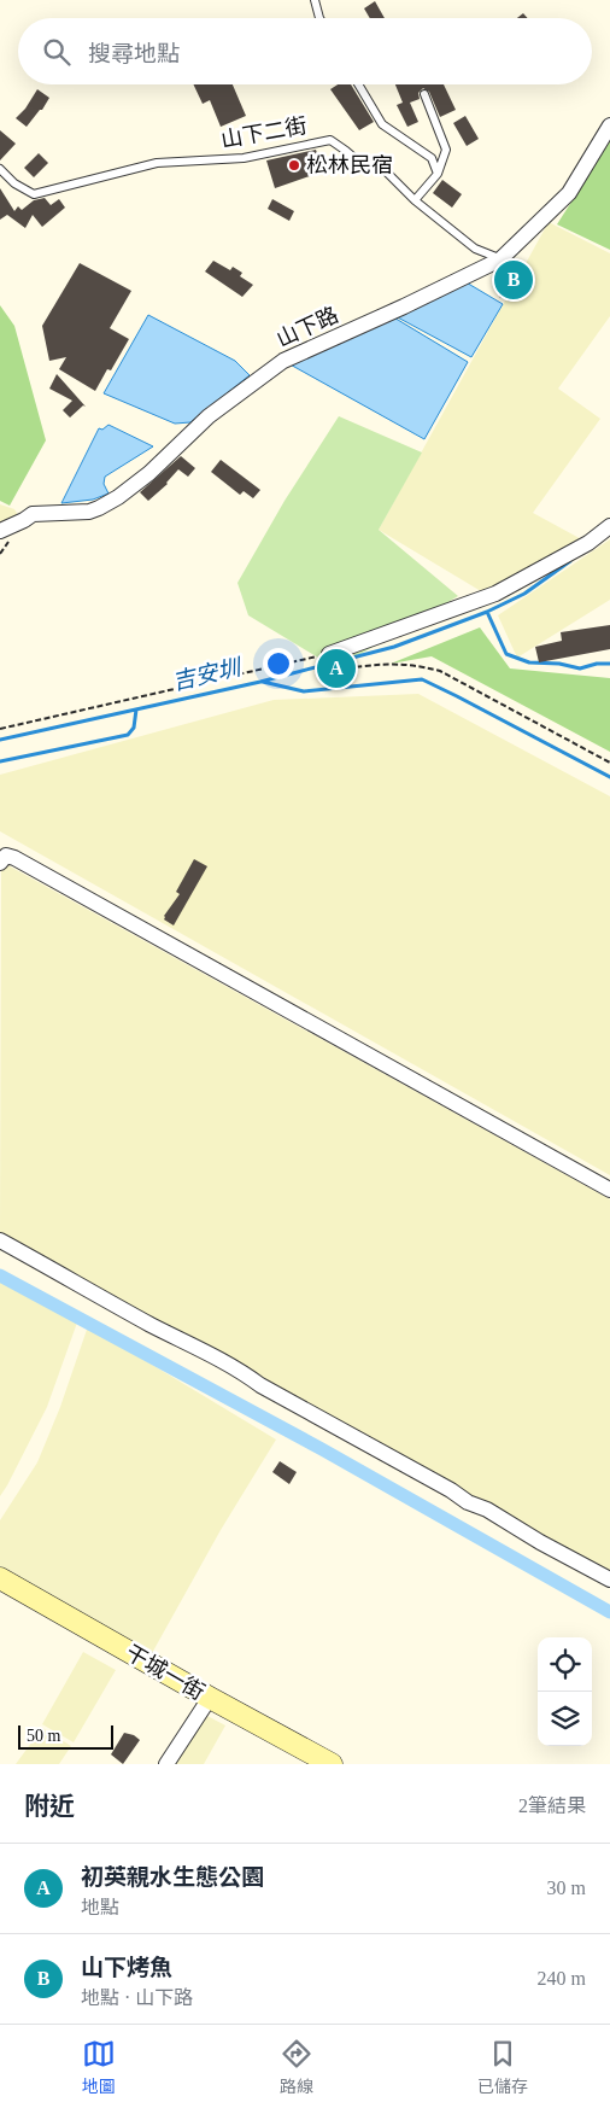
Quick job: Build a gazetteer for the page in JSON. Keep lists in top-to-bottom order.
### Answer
{
  "streets": {
    "street": ["山下路", "干城一街"],
    "lane": ["山下二街"]
  },
  "crossings": [
    ["山下二街", "山下路"]
  ],
  "water": ["吉安圳"],
  "places": ["松林民宿"],
  "scale_bar": "50 m",
  "page": {
    "search": "搜尋地點",
    "pins": ["B", "A"],
    "scale": "50 m",
    "heading": ["附近", "2筆結果"],
    "list": [
      {
        "mark": "A",
        "name": "初英親水生態公園",
        "note": "地點",
        "value": "30 m"
      },
      {
        "mark": "B",
        "name": "山下烤魚",
        "note": "地點 · 山下路",
        "value": "240 m"
      }
    ],
    "nav": ["地圖", "路線", "已儲存"]
  }
}
